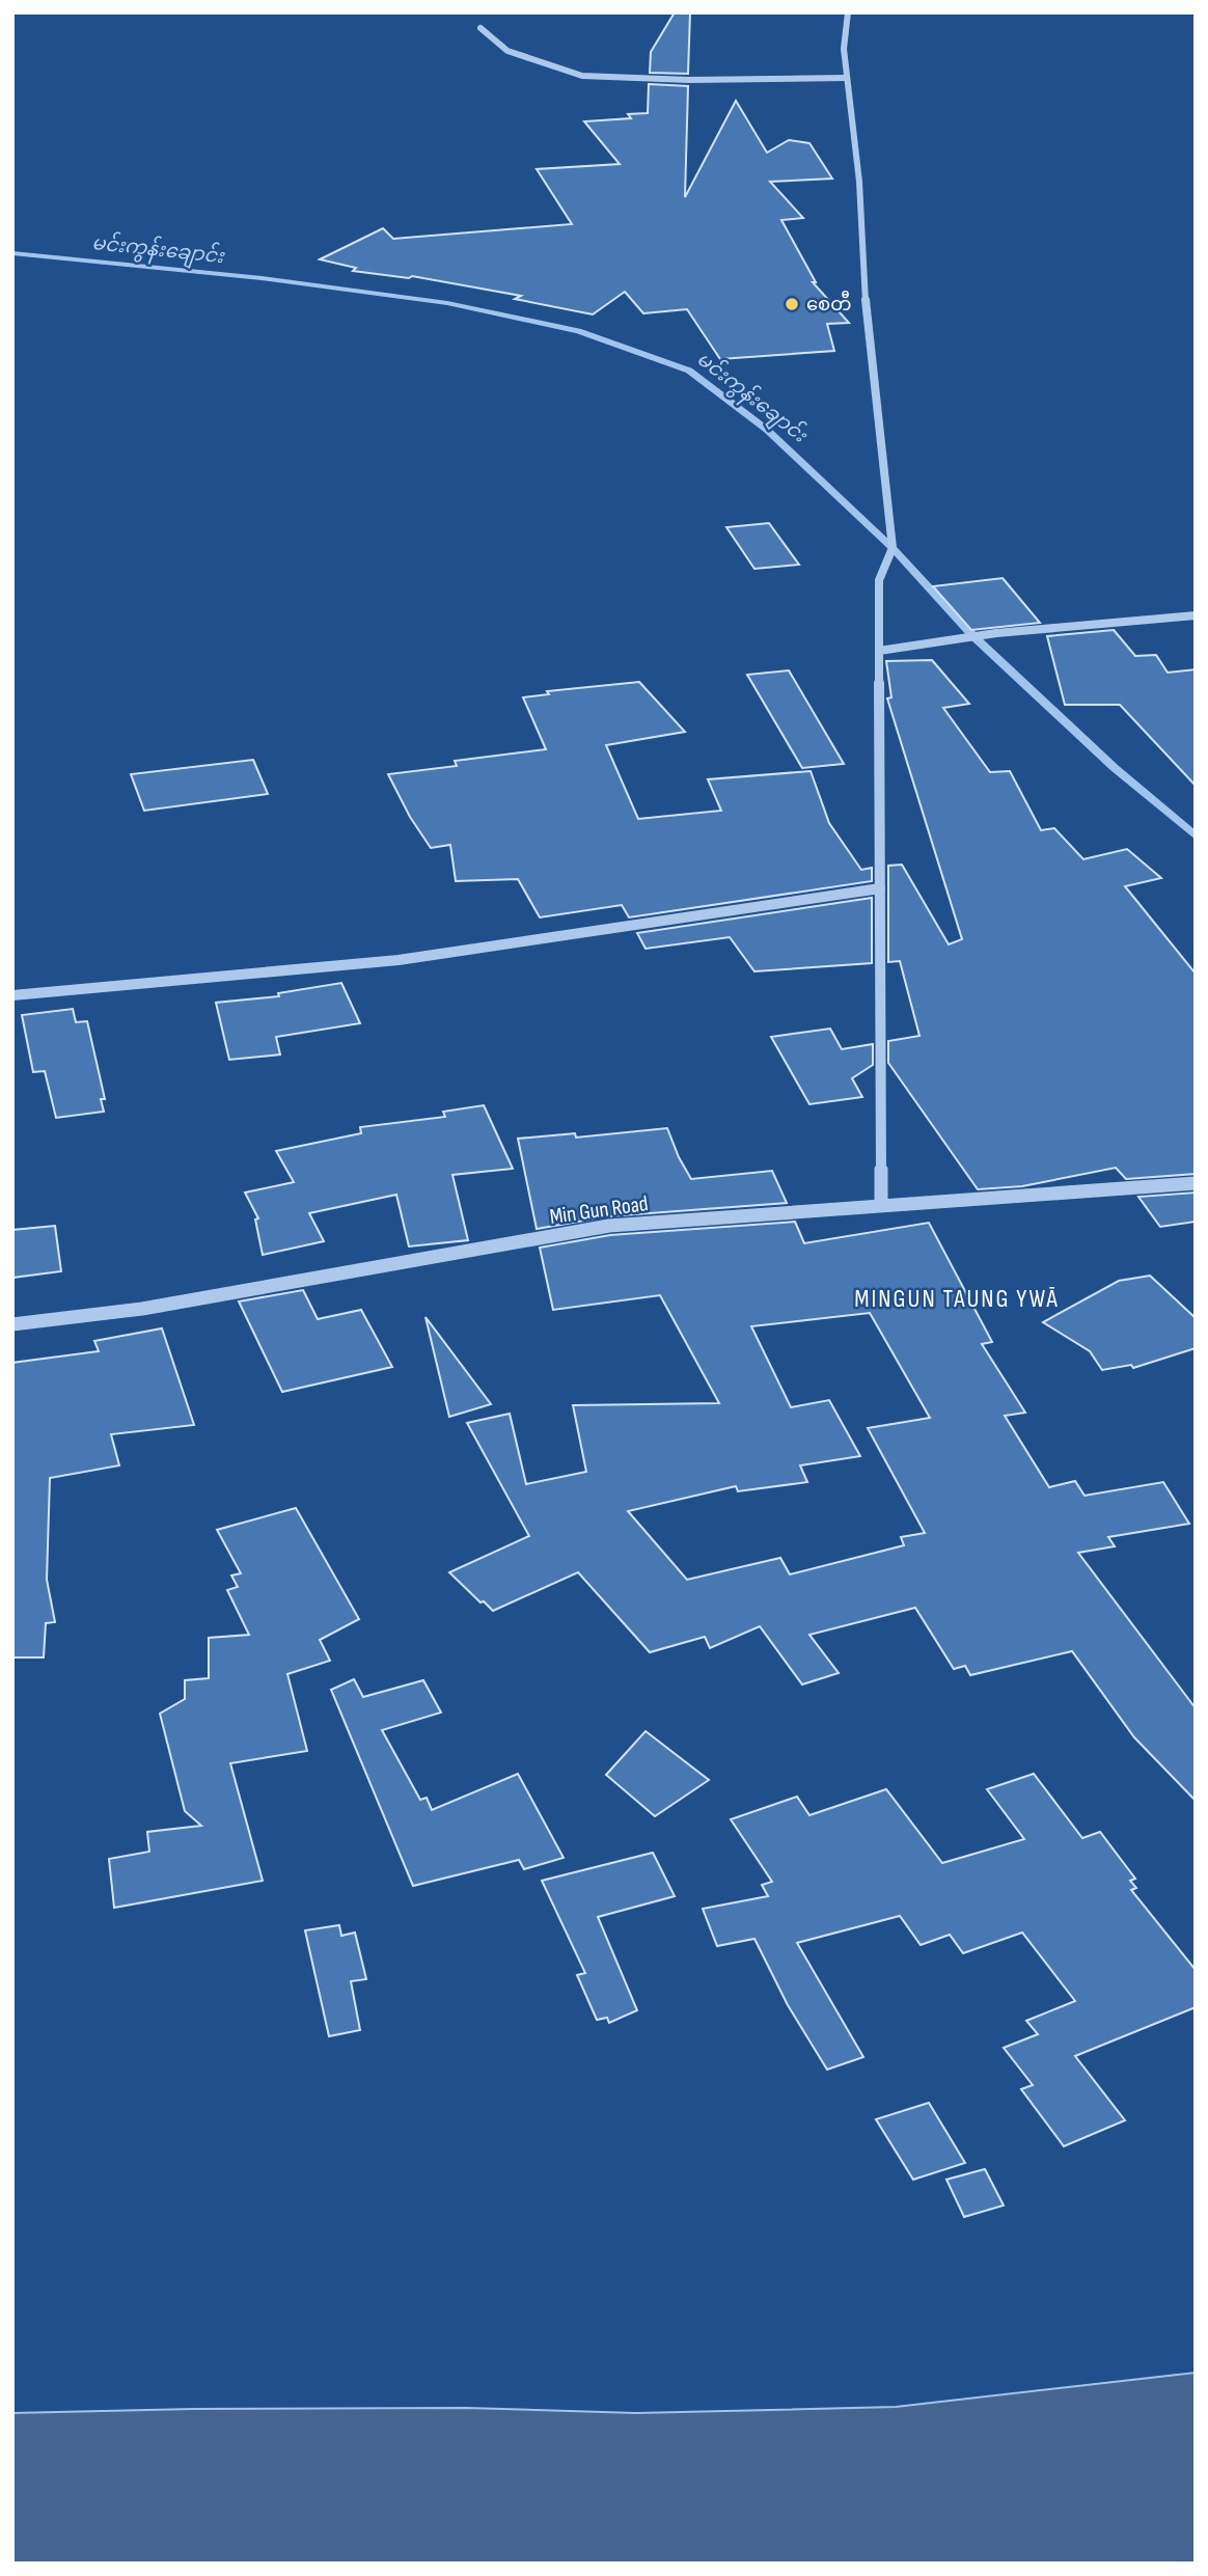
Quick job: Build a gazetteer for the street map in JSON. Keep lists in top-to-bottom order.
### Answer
{
  "streets": {
    "street": ["Min Gun Road"]
  },
  "districts": ["MINGUN TAUNG YWĀ"],
  "water": ["မင်းကွန်းချောင်း"],
  "places": ["စေတီ"]
}
